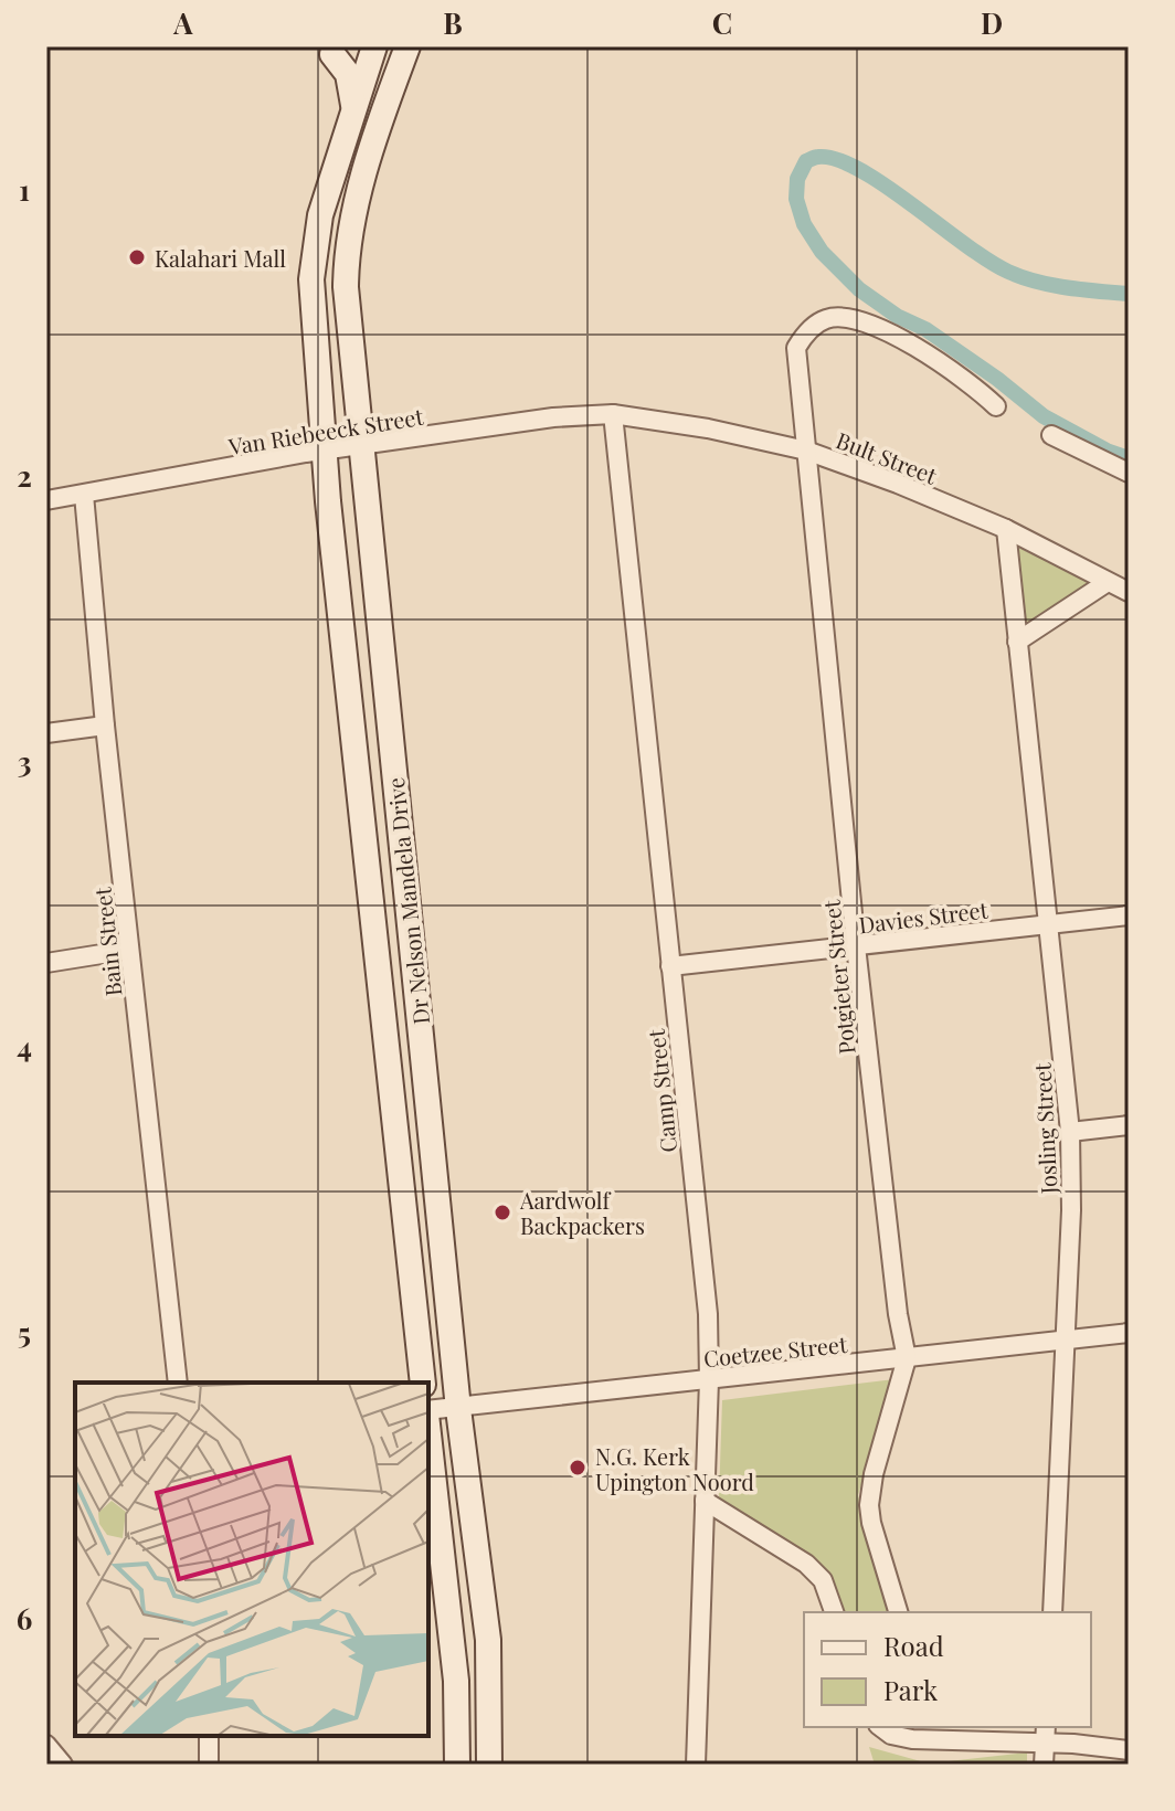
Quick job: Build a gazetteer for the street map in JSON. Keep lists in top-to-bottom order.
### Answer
{
  "streets": {
    "street": [
      "Van Riebeeck Street",
      "Bult Street",
      "Dr Nelson Mandela Drive",
      "Davies Street",
      "Bain Street",
      "Potgieter Street",
      "Camp Street",
      "Josling Street",
      "Coetzee Street"
    ]
  },
  "crossings": [
    ["Van Riebeeck Street", "Bult Street"],
    ["Van Riebeeck Street", "Dr Nelson Mandela Drive"],
    ["Van Riebeeck Street", "Bain Street"],
    ["Van Riebeeck Street", "Camp Street"],
    ["Bult Street", "Potgieter Street"],
    ["Bult Street", "Camp Street"],
    ["Bult Street", "Josling Street"],
    ["Dr Nelson Mandela Drive", "Coetzee Street"],
    ["Davies Street", "Potgieter Street"],
    ["Davies Street", "Camp Street"],
    ["Davies Street", "Josling Street"],
    ["Potgieter Street", "Coetzee Street"],
    ["Camp Street", "Coetzee Street"],
    ["Josling Street", "Coetzee Street"]
  ],
  "places": ["Kalahari Mall", "Aardwolf Backpackers", "N.G. Kerk Upington Noord"],
  "legend": ["Road", "Park"],
  "grid": {
    "columns": [
      "A",
      "B",
      "C",
      "D"
    ],
    "rows": [
      "1",
      "2",
      "3",
      "4",
      "5",
      "6"
    ]
  }
}
